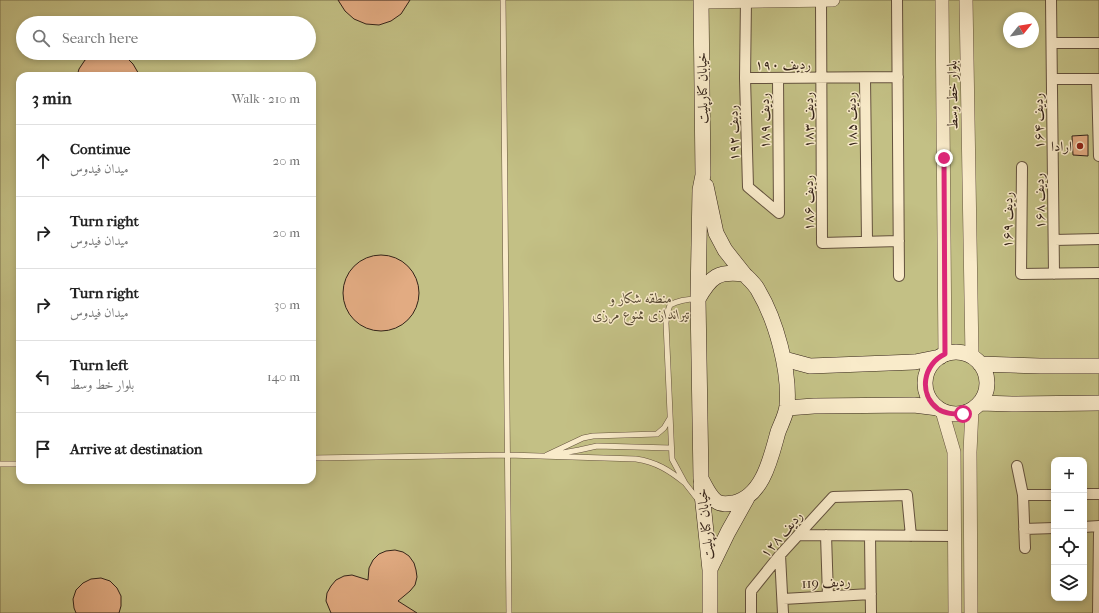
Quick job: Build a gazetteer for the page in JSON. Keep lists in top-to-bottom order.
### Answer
{
  "streets": {
    "main road": ["خیابان کنارپلیت"],
    "street": [
      "ردیف ۱۹۰",
      "بلوار خط وسط",
      "ردیف ۱۸۳",
      "ردیف ۱۸۵",
      "ردیف ۱۸۹",
      "ردیف ۱۶۴",
      "ردیف ۱۹۲",
      "ردیف ۱۶۸",
      "ردیف ۱۸۶",
      "ردیف ۱۶۹",
      "ردیف ۱۲۸",
      "ردیف 119"
    ]
  },
  "crossings": [
    ["ردیف ۱۹۰", "ردیف ۱۸۳"],
    ["ردیف ۱۹۰", "ردیف ۱۸۵"],
    ["ردیف ۱۹۰", "ردیف ۱۸۹"],
    ["ردیف ۱۹۰", "ردیف ۱۹۲"],
    ["ردیف ۱۸۳", "ردیف ۱۸۶"],
    ["ردیف ۱۸۵", "ردیف ۱۸۶"],
    ["ردیف ۱۸۹", "ردیف ۱۹۲"],
    ["ردیف ۱۶۴", "ردیف ۱۶۸"],
    ["ردیف ۱۶۸", "ردیف ۱۶۹"]
  ],
  "parks": ["منطقه شکار و تیراندازی ممنوع مرزی"],
  "places": ["ارادا"],
  "north": "top right",
  "page": {
    "search": "Search here",
    "heading": ["3 min", "Walk · 210 m"],
    "list": [
      ["Continue", "میدان فیدوس", "20 m"],
      ["Turn right", "میدان فیدوس", "20 m"],
      ["Turn right", "میدان فیدوس", "30 m"],
      ["Turn left", "بلوار خط وسط", "140 m"],
      "Arrive at destination"
    ],
    "map_buttons": ["+", "−"]
  }
}
